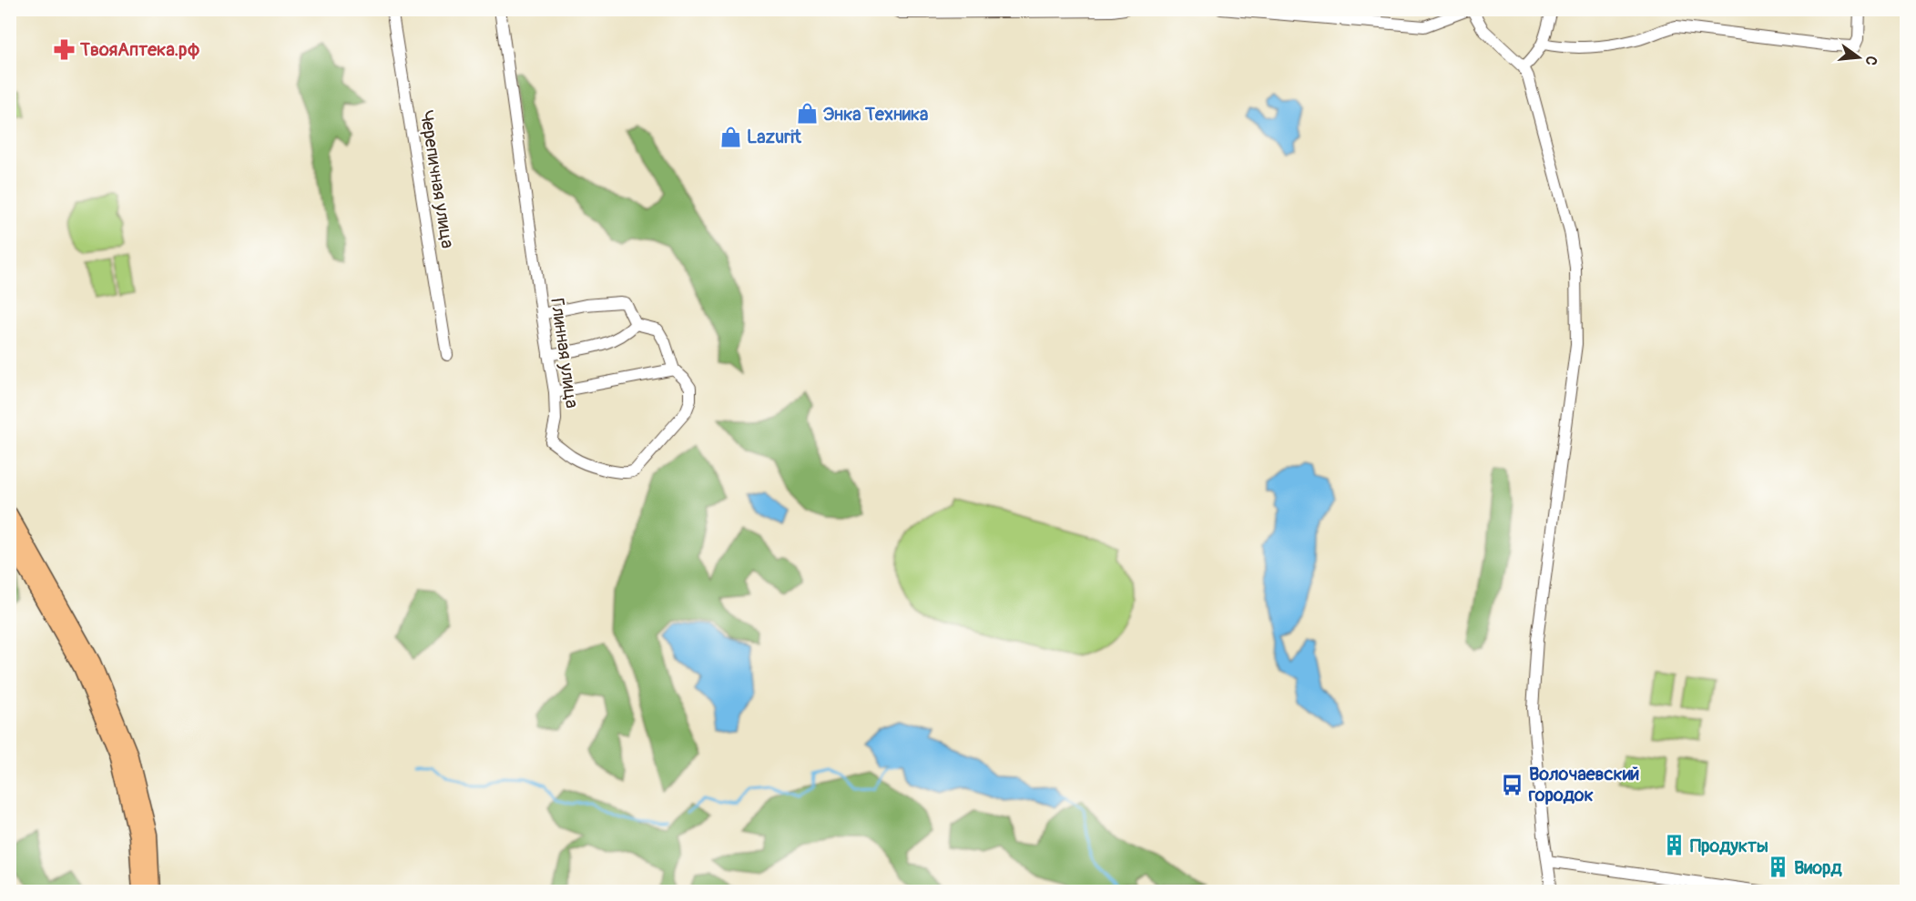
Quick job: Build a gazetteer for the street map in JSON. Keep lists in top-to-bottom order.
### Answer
{
  "streets": {
    "street": ["Черепичная улица", "Глинная улица"]
  },
  "places": {
    "pharmacy": ["ТвояАптека.рф"],
    "shop": ["Энка Техника", "Lazurit"],
    "bus stop": ["Волочаевский городок"],
    "building": ["Продукты", "Виорд"]
  },
  "north": "right"
}
